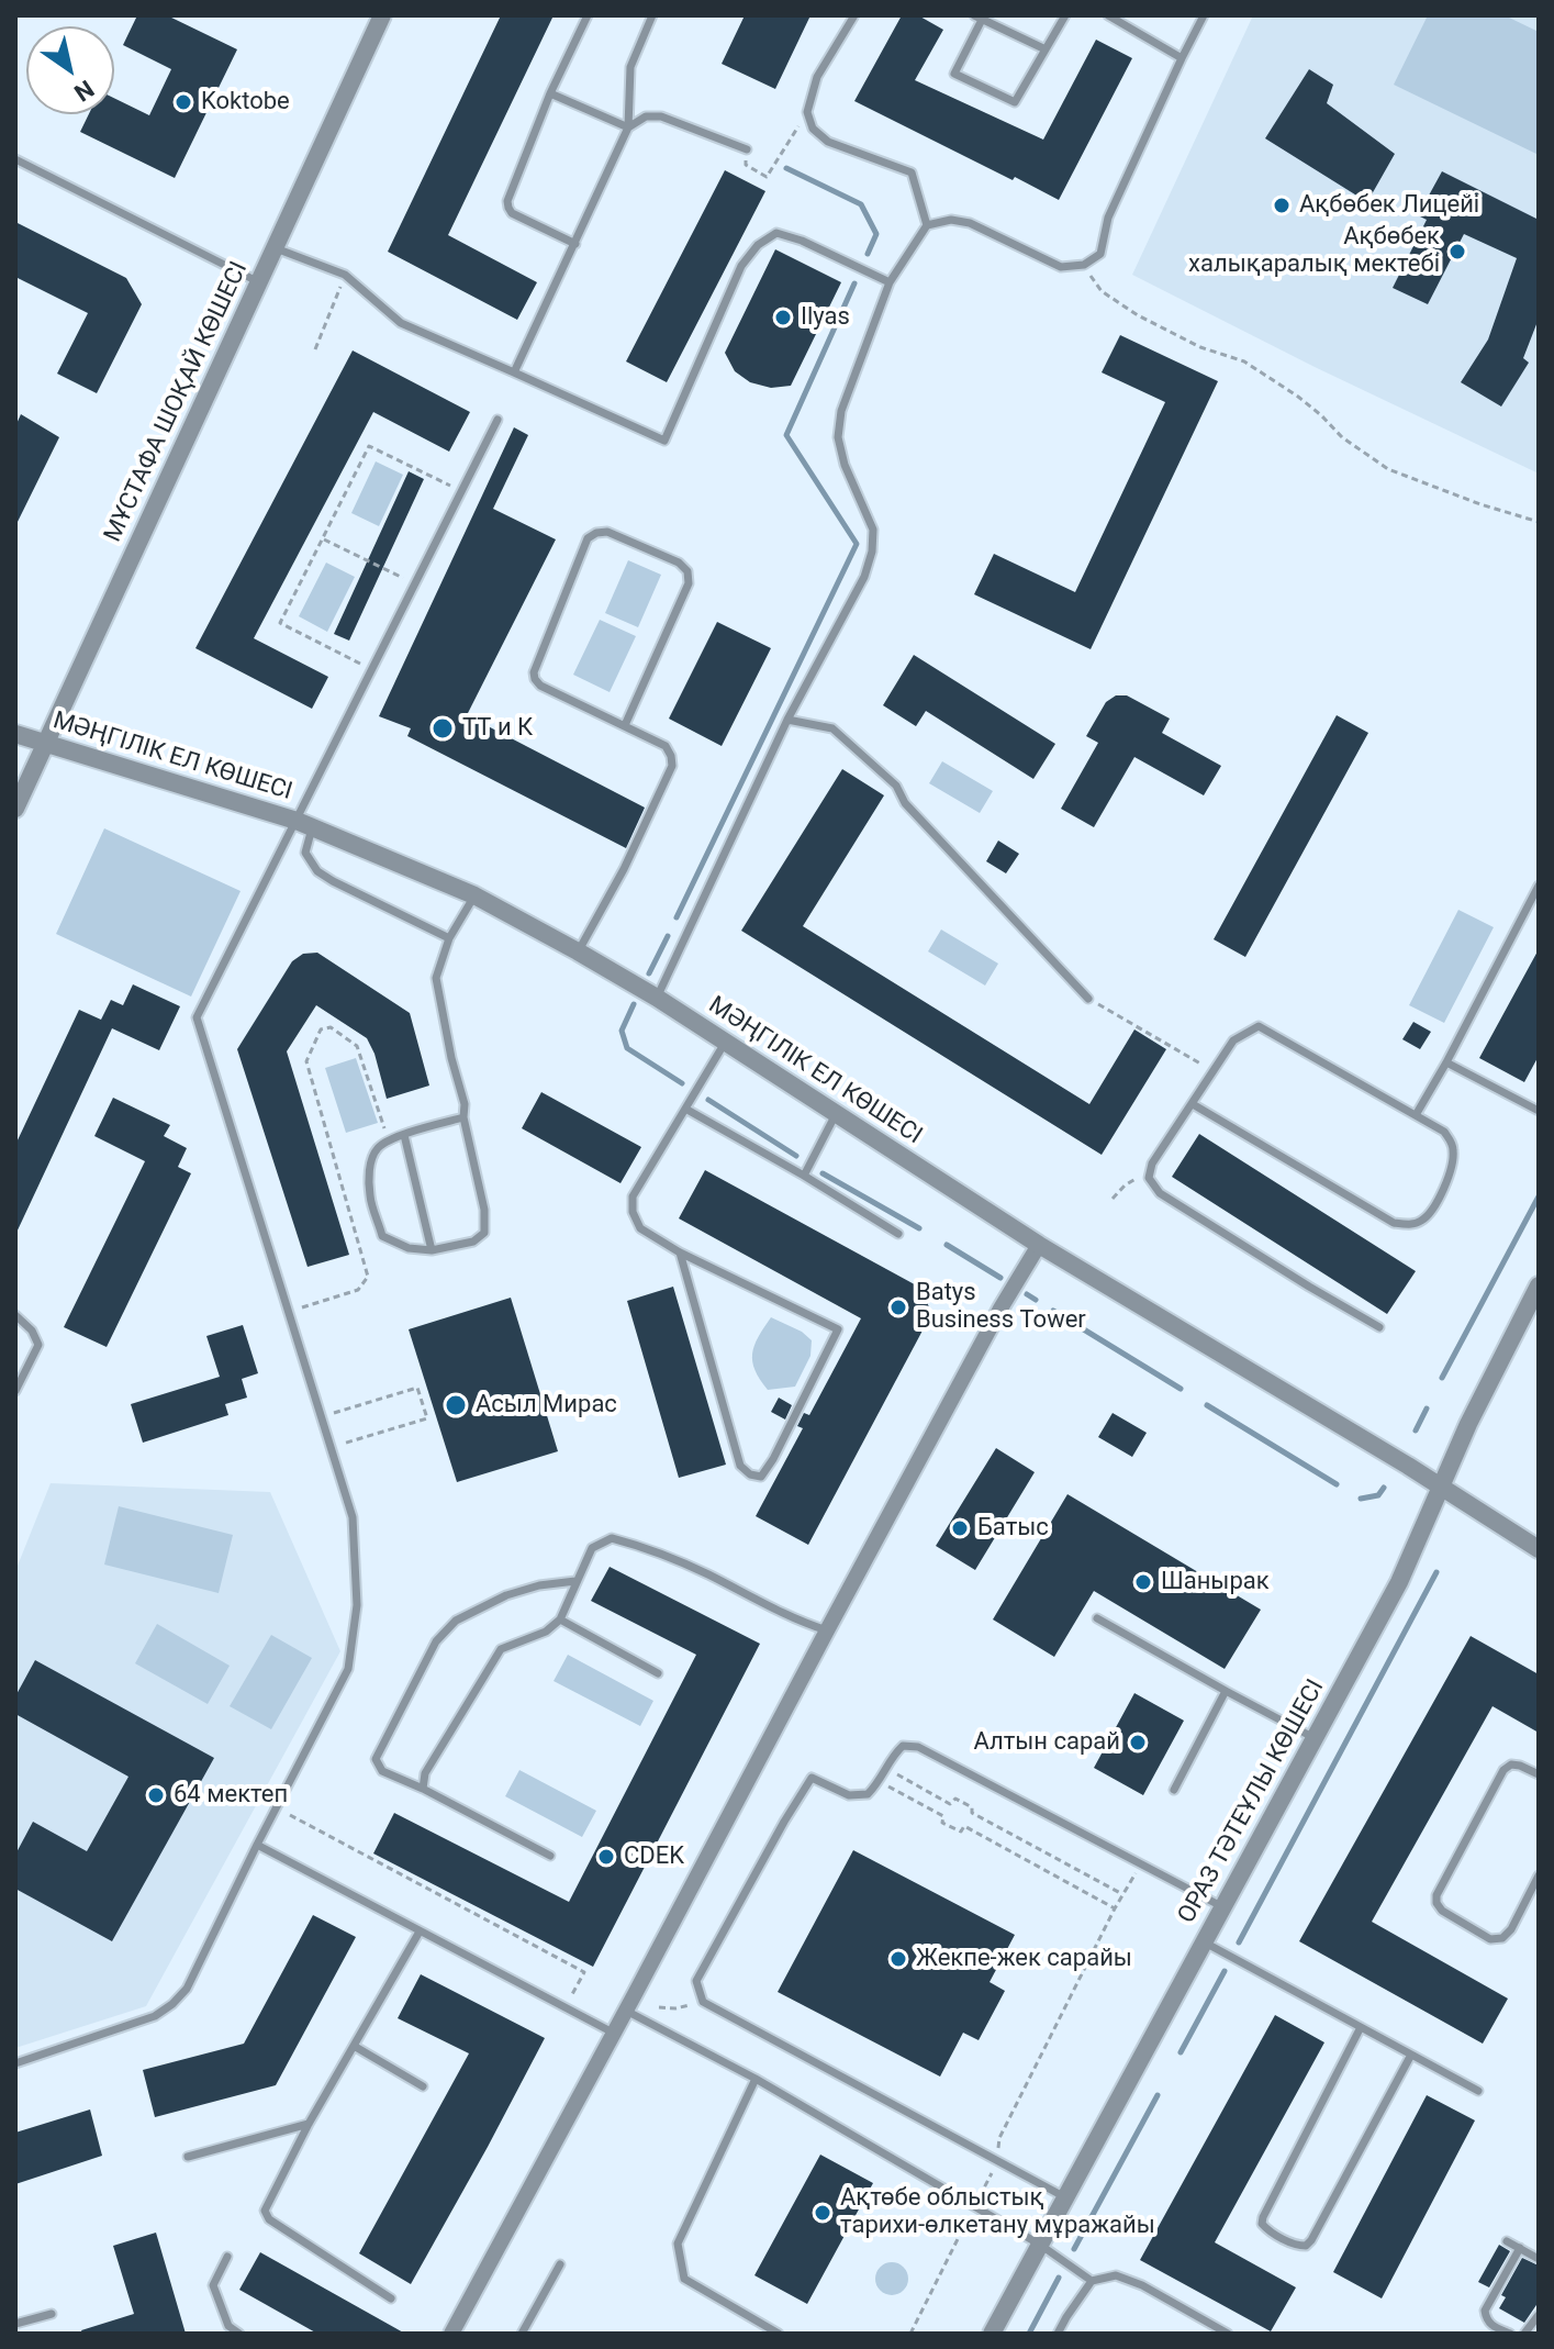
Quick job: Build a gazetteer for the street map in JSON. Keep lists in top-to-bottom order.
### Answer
{
  "streets": {
    "street": ["МҰСТАФА ШОҚАЙ КӨШЕСІ", "МӘҢГІЛІК ЕЛ КӨШЕСІ", "ОРАЗ ТӘТЕҰЛЫ КӨШЕСІ"]
  },
  "crossings": [
    ["МҰСТАФА ШОҚАЙ КӨШЕСІ", "МӘҢГІЛІК ЕЛ КӨШЕСІ"],
    ["МӘҢГІЛІК ЕЛ КӨШЕСІ", "ОРАЗ ТӘТЕҰЛЫ КӨШЕСІ"]
  ],
  "places": [
    "Koktobe",
    "Ақбөбек Лицейі",
    "Ақбөбек халықаралық мектебі",
    "Ilyas",
    "ТТ и К",
    "Batys Business Tower",
    "Асыл Мирас",
    "Батыс",
    "Шанырак",
    "Алтын сарай",
    "64 мектеп",
    "CDEK",
    "Жекпе-жек сарайы",
    "Ақтөбе облыстық тарихи-өлкетану мұражайы"
  ],
  "north": "bottom right"
}
